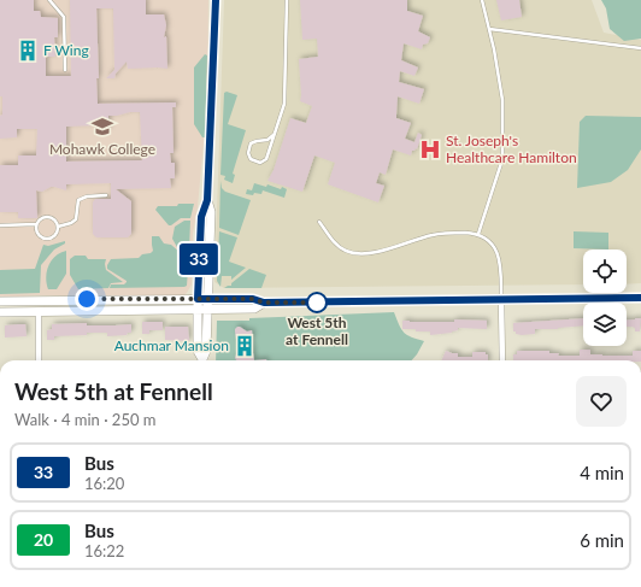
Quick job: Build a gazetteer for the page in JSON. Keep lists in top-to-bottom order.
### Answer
{
  "places": {
    "building": ["F Wing", "Auchmar Mansion"],
    "school or university": ["Mohawk College"],
    "hospital": ["St. Joseph's Healthcare Hamilton"],
    "other": ["West 5th at Fennell"]
  },
  "lines": ["bus line 33"],
  "page": {
    "on_map": "33",
    "heading": ["West 5th at Fennell", "Walk · 4 min · 250 m"],
    "list": [
      {
        "mark": "33",
        "name": "Bus",
        "note": "16:20",
        "value": "4 min"
      },
      {
        "mark": "20",
        "name": "Bus",
        "note": "16:22",
        "value": "6 min"
      }
    ]
  }
}
